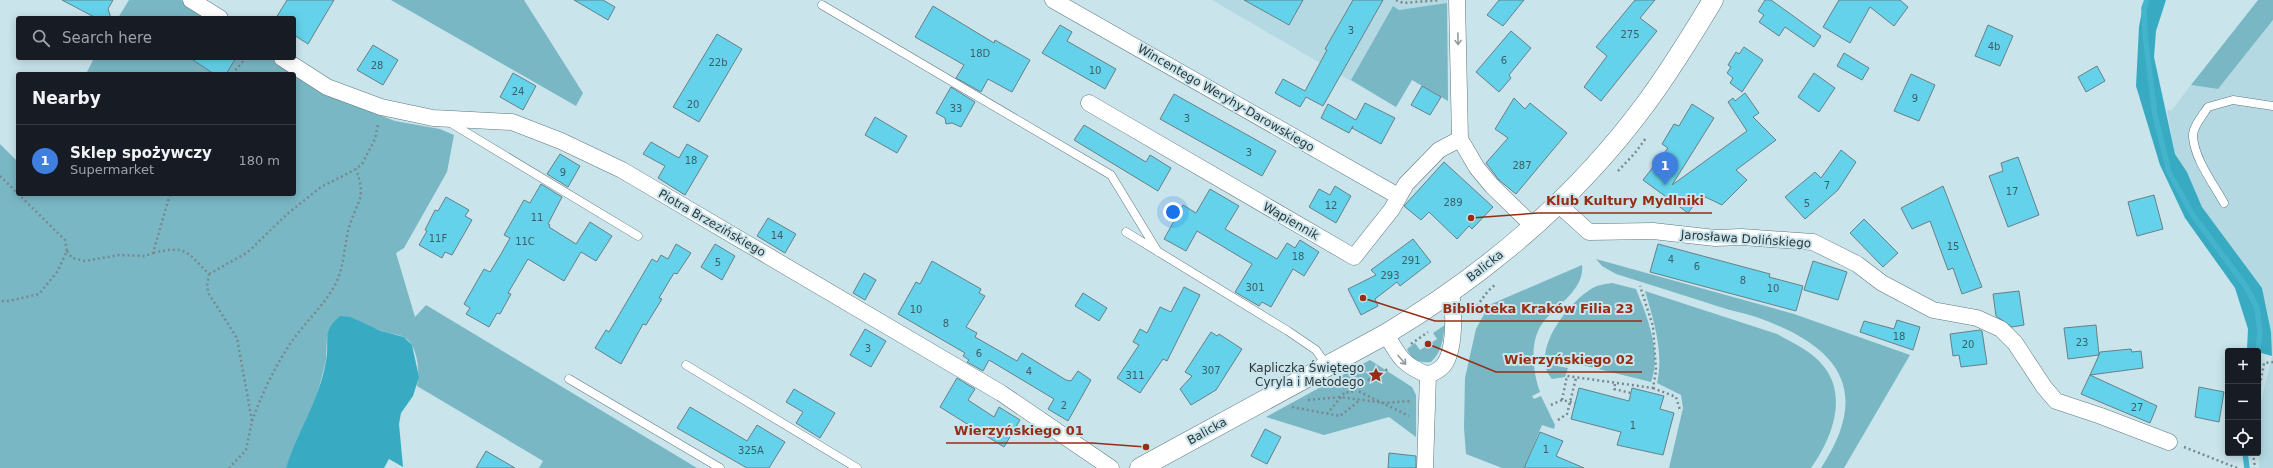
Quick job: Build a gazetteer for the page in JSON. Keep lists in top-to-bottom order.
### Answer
{
  "streets": {
    "street": [
      "Wincentego Weryhy-Darowskiego",
      "Wapiennik",
      "Piotra Brzezińskiego",
      "Jarosława Dolińskiego",
      "Balicka"
    ]
  },
  "crossings": [
    ["Wincentego Weryhy-Darowskiego", "Wapiennik"],
    ["Jarosława Dolińskiego", "Balicka"]
  ],
  "places": {
    "other": [
      "Klub Kultury Mydlniki",
      "Biblioteka Kraków Filia 23",
      "Wierzyńskiego 02",
      "Wierzyńskiego 01"
    ],
    "place": ["Kapliczka Świętego Cyryla i Metodego"]
  },
  "house_numbers": [
    "3",
    "275",
    "4b",
    "18D",
    "6",
    "22b",
    "28",
    "10",
    "24",
    "9",
    "20",
    "33",
    "3",
    "3",
    "18",
    "287",
    "9",
    "7",
    "17",
    "289",
    "5",
    "12",
    "11",
    "14",
    "11F",
    "11C",
    "15",
    "18",
    "4",
    "291",
    "5",
    "6",
    "293",
    "8",
    "301",
    "10",
    "10",
    "8",
    "18",
    "23",
    "20",
    "3",
    "6",
    "307",
    "4",
    "311",
    "2",
    "27",
    "1",
    "1",
    "325A"
  ],
  "page": {
    "search": "Search here",
    "heading": "Nearby",
    "list": [
      {
        "mark": "1",
        "name": "Sklep spożywczy",
        "note": "Supermarket",
        "value": "180 m"
      }
    ],
    "pins": "1",
    "map_buttons": ["+", "−"]
  }
}
